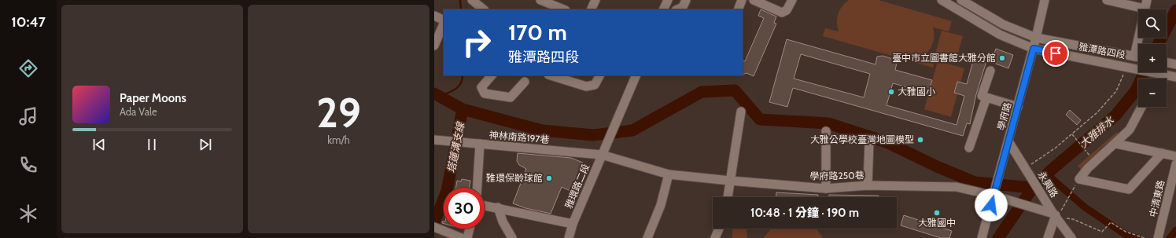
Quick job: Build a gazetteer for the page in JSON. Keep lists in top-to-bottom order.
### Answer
{
  "streets": {
    "street": [
      "雅潭路四段",
      "學府路",
      "神林南路197巷",
      "學府路250巷",
      "永興路",
      "雅環路二段",
      "中清東路"
    ]
  },
  "crossings": [
    ["雅潭路四段", "學府路"],
    ["學府路", "學府路250巷"],
    ["學府路", "永興路"],
    ["神林南路197巷", "學府路250巷"],
    ["神林南路197巷", "雅環路二段"],
    ["學府路250巷", "永興路"],
    ["學府路250巷", "雅環路二段"]
  ],
  "water": ["大雅排水", "塔蓮溝支線"],
  "places": [
    "臺中市立圖書館大雅分館",
    "大雅國小",
    "大雅公學校臺灣地圖模型",
    "雅環保齡球館",
    "大雅國中"
  ],
  "page": {
    "tabs": "10:47",
    "tile": ["29", "km/h"],
    "map_buttons": ["+", "−"],
    "turn": ["170 m", "雅潭路四段"],
    "song": ["Paper Moons", "Ada Vale"],
    "limit": "30",
    "trip": "10:48 · 1 分鐘 · 190 m"
  }
}
